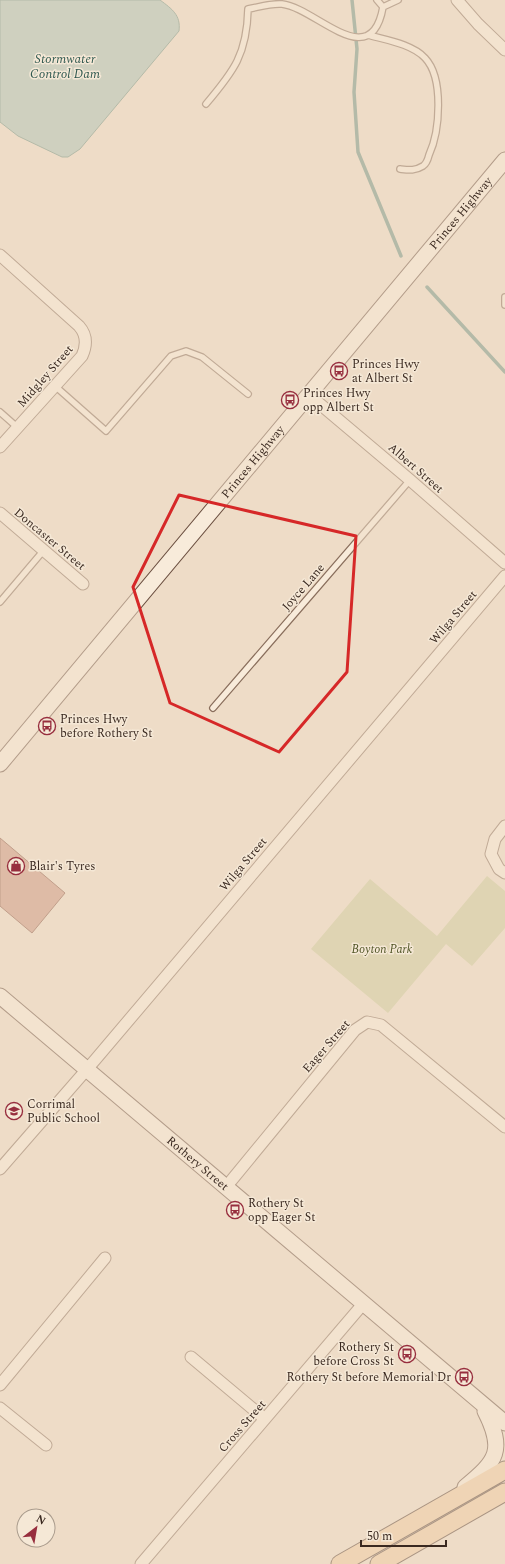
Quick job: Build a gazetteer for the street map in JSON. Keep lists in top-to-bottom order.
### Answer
{
  "streets": {
    "main road": ["Princes Highway", "Rothery Street"],
    "street": [
      "Midgley Street",
      "Albert Street",
      "Doncaster Street",
      "Wilga Street",
      "Eager Street",
      "Cross Street"
    ],
    "lane": ["Joyce Lane"]
  },
  "crossings": [
    ["Princes Highway", "Albert Street"],
    ["Albert Street", "Joyce Lane"],
    ["Wilga Street", "Rothery Street"],
    ["Eager Street", "Rothery Street"],
    ["Rothery Street", "Cross Street"]
  ],
  "water": ["Stormwater Control Dam"],
  "parks": ["Boyton Park"],
  "places": {
    "bus stop": [
      "Princes Hwy at Albert St",
      "Princes Hwy opp Albert St",
      "Princes Hwy before Rothery St",
      "Rothery St opp Eager St",
      "Rothery St before Cross St",
      "Rothery St before Memorial Dr"
    ],
    "shop": ["Blair's Tyres"],
    "school or university": ["Corrimal Public School"]
  },
  "scale_bar": "50 m",
  "north": "top right"
}
